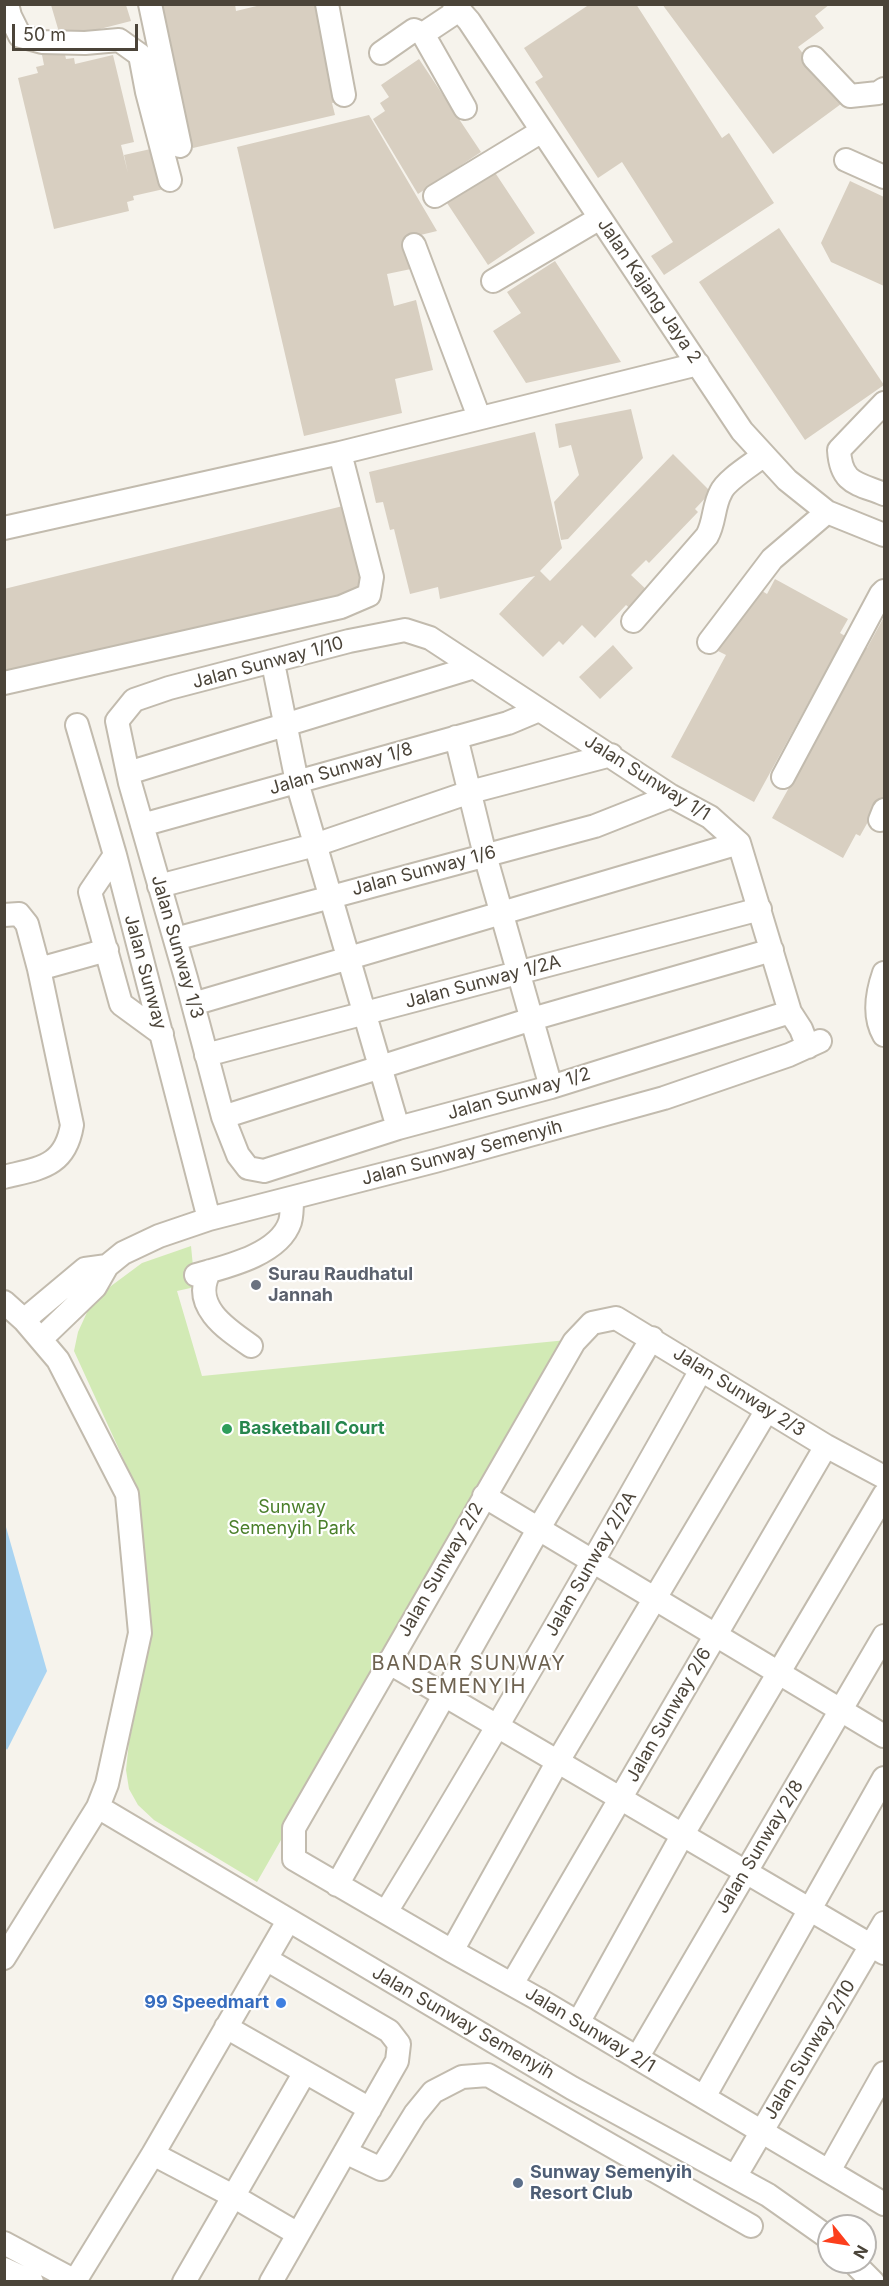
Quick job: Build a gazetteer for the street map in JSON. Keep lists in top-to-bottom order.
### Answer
{
  "streets": {
    "street": [
      "Jalan Kajang Jaya 2",
      "Jalan Sunway 1/10",
      "Jalan Sunway 1/8",
      "Jalan Sunway 1/1",
      "Jalan Sunway 1/6",
      "Jalan Sunway 1/3",
      "Jalan Sunway",
      "Jalan Sunway 1/2A",
      "Jalan Sunway 1/2",
      "Jalan Sunway Semenyih",
      "Jalan Sunway 2/3",
      "Jalan Sunway 2/2A",
      "Jalan Sunway 2/2",
      "Jalan Sunway 2/6",
      "Jalan Sunway 2/8",
      "Jalan Sunway 2/1",
      "Jalan Sunway 2/10"
    ]
  },
  "crossings": [
    ["Jalan Sunway 1/10", "Jalan Sunway 1/1"],
    ["Jalan Sunway 1/10", "Jalan Sunway 1/3"],
    ["Jalan Sunway 1/8", "Jalan Sunway 1/1"],
    ["Jalan Sunway 1/8", "Jalan Sunway 1/3"],
    ["Jalan Sunway 1/1", "Jalan Sunway 1/6"],
    ["Jalan Sunway 1/6", "Jalan Sunway 1/3"],
    ["Jalan Sunway 1/3", "Jalan Sunway 1/2A"],
    ["Jalan Sunway 1/3", "Jalan Sunway 1/2"],
    ["Jalan Sunway", "Jalan Sunway Semenyih"],
    ["Jalan Sunway 1/2", "Jalan Sunway Semenyih"],
    ["Jalan Sunway Semenyih", "Jalan Sunway 2/10"],
    ["Jalan Sunway 2/3", "Jalan Sunway 2/2A"],
    ["Jalan Sunway 2/3", "Jalan Sunway 2/2"],
    ["Jalan Sunway 2/3", "Jalan Sunway 2/6"],
    ["Jalan Sunway 2/2A", "Jalan Sunway 2/1"],
    ["Jalan Sunway 2/2", "Jalan Sunway 2/1"],
    ["Jalan Sunway 2/6", "Jalan Sunway 2/1"],
    ["Jalan Sunway 2/8", "Jalan Sunway 2/1"],
    ["Jalan Sunway 2/1", "Jalan Sunway 2/10"]
  ],
  "districts": ["BANDAR SUNWAY SEMENYIH"],
  "parks": ["Sunway Semenyih Park"],
  "places": [
    "Surau Raudhatul Jannah",
    "Basketball Court",
    "99 Speedmart",
    "Sunway Semenyih Resort Club"
  ],
  "scale_bar": "50 m",
  "north": "bottom right"
}
